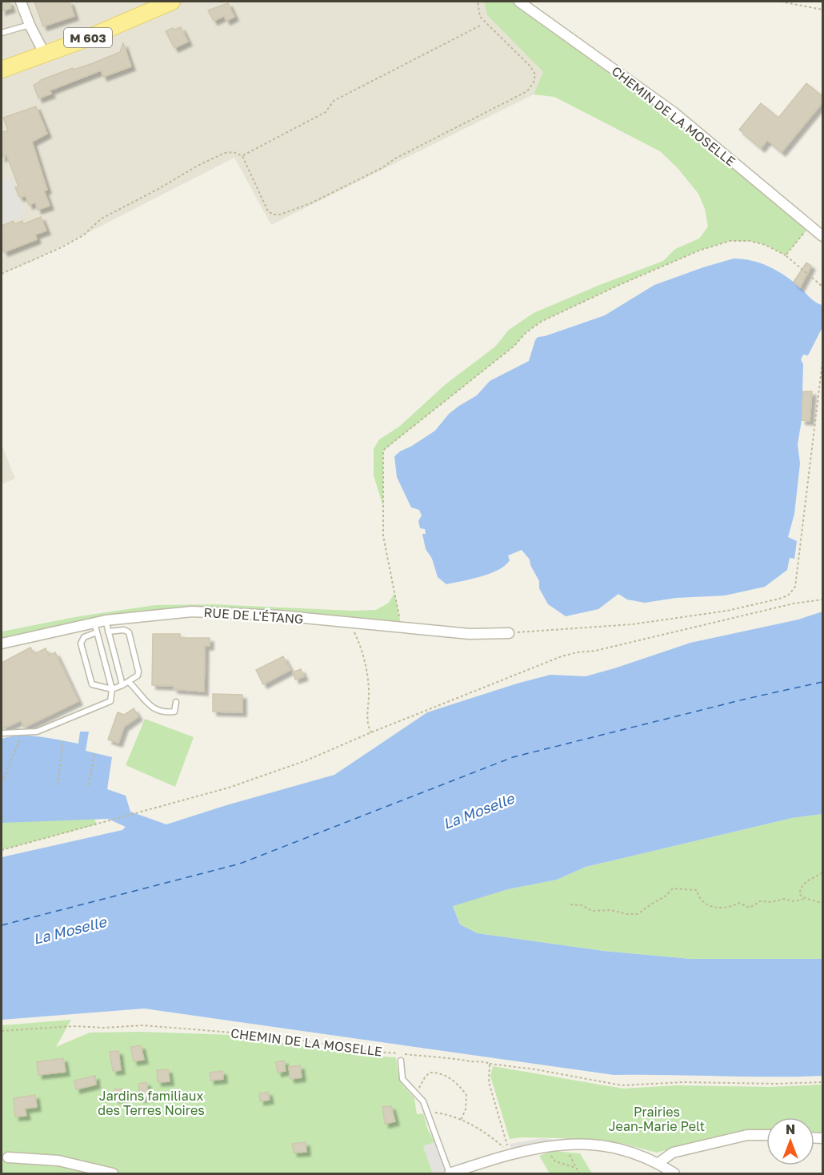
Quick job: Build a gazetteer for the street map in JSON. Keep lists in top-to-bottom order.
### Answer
{
  "streets": {
    "main road": ["M 603"],
    "street": ["CHEMIN DE LA MOSELLE", "RUE DE L'ÉTANG"]
  },
  "water": ["La Moselle"],
  "parks": ["Jardins familiaux des Terres Noires", "Prairies Jean-Marie Pelt"],
  "north": "top"
}
